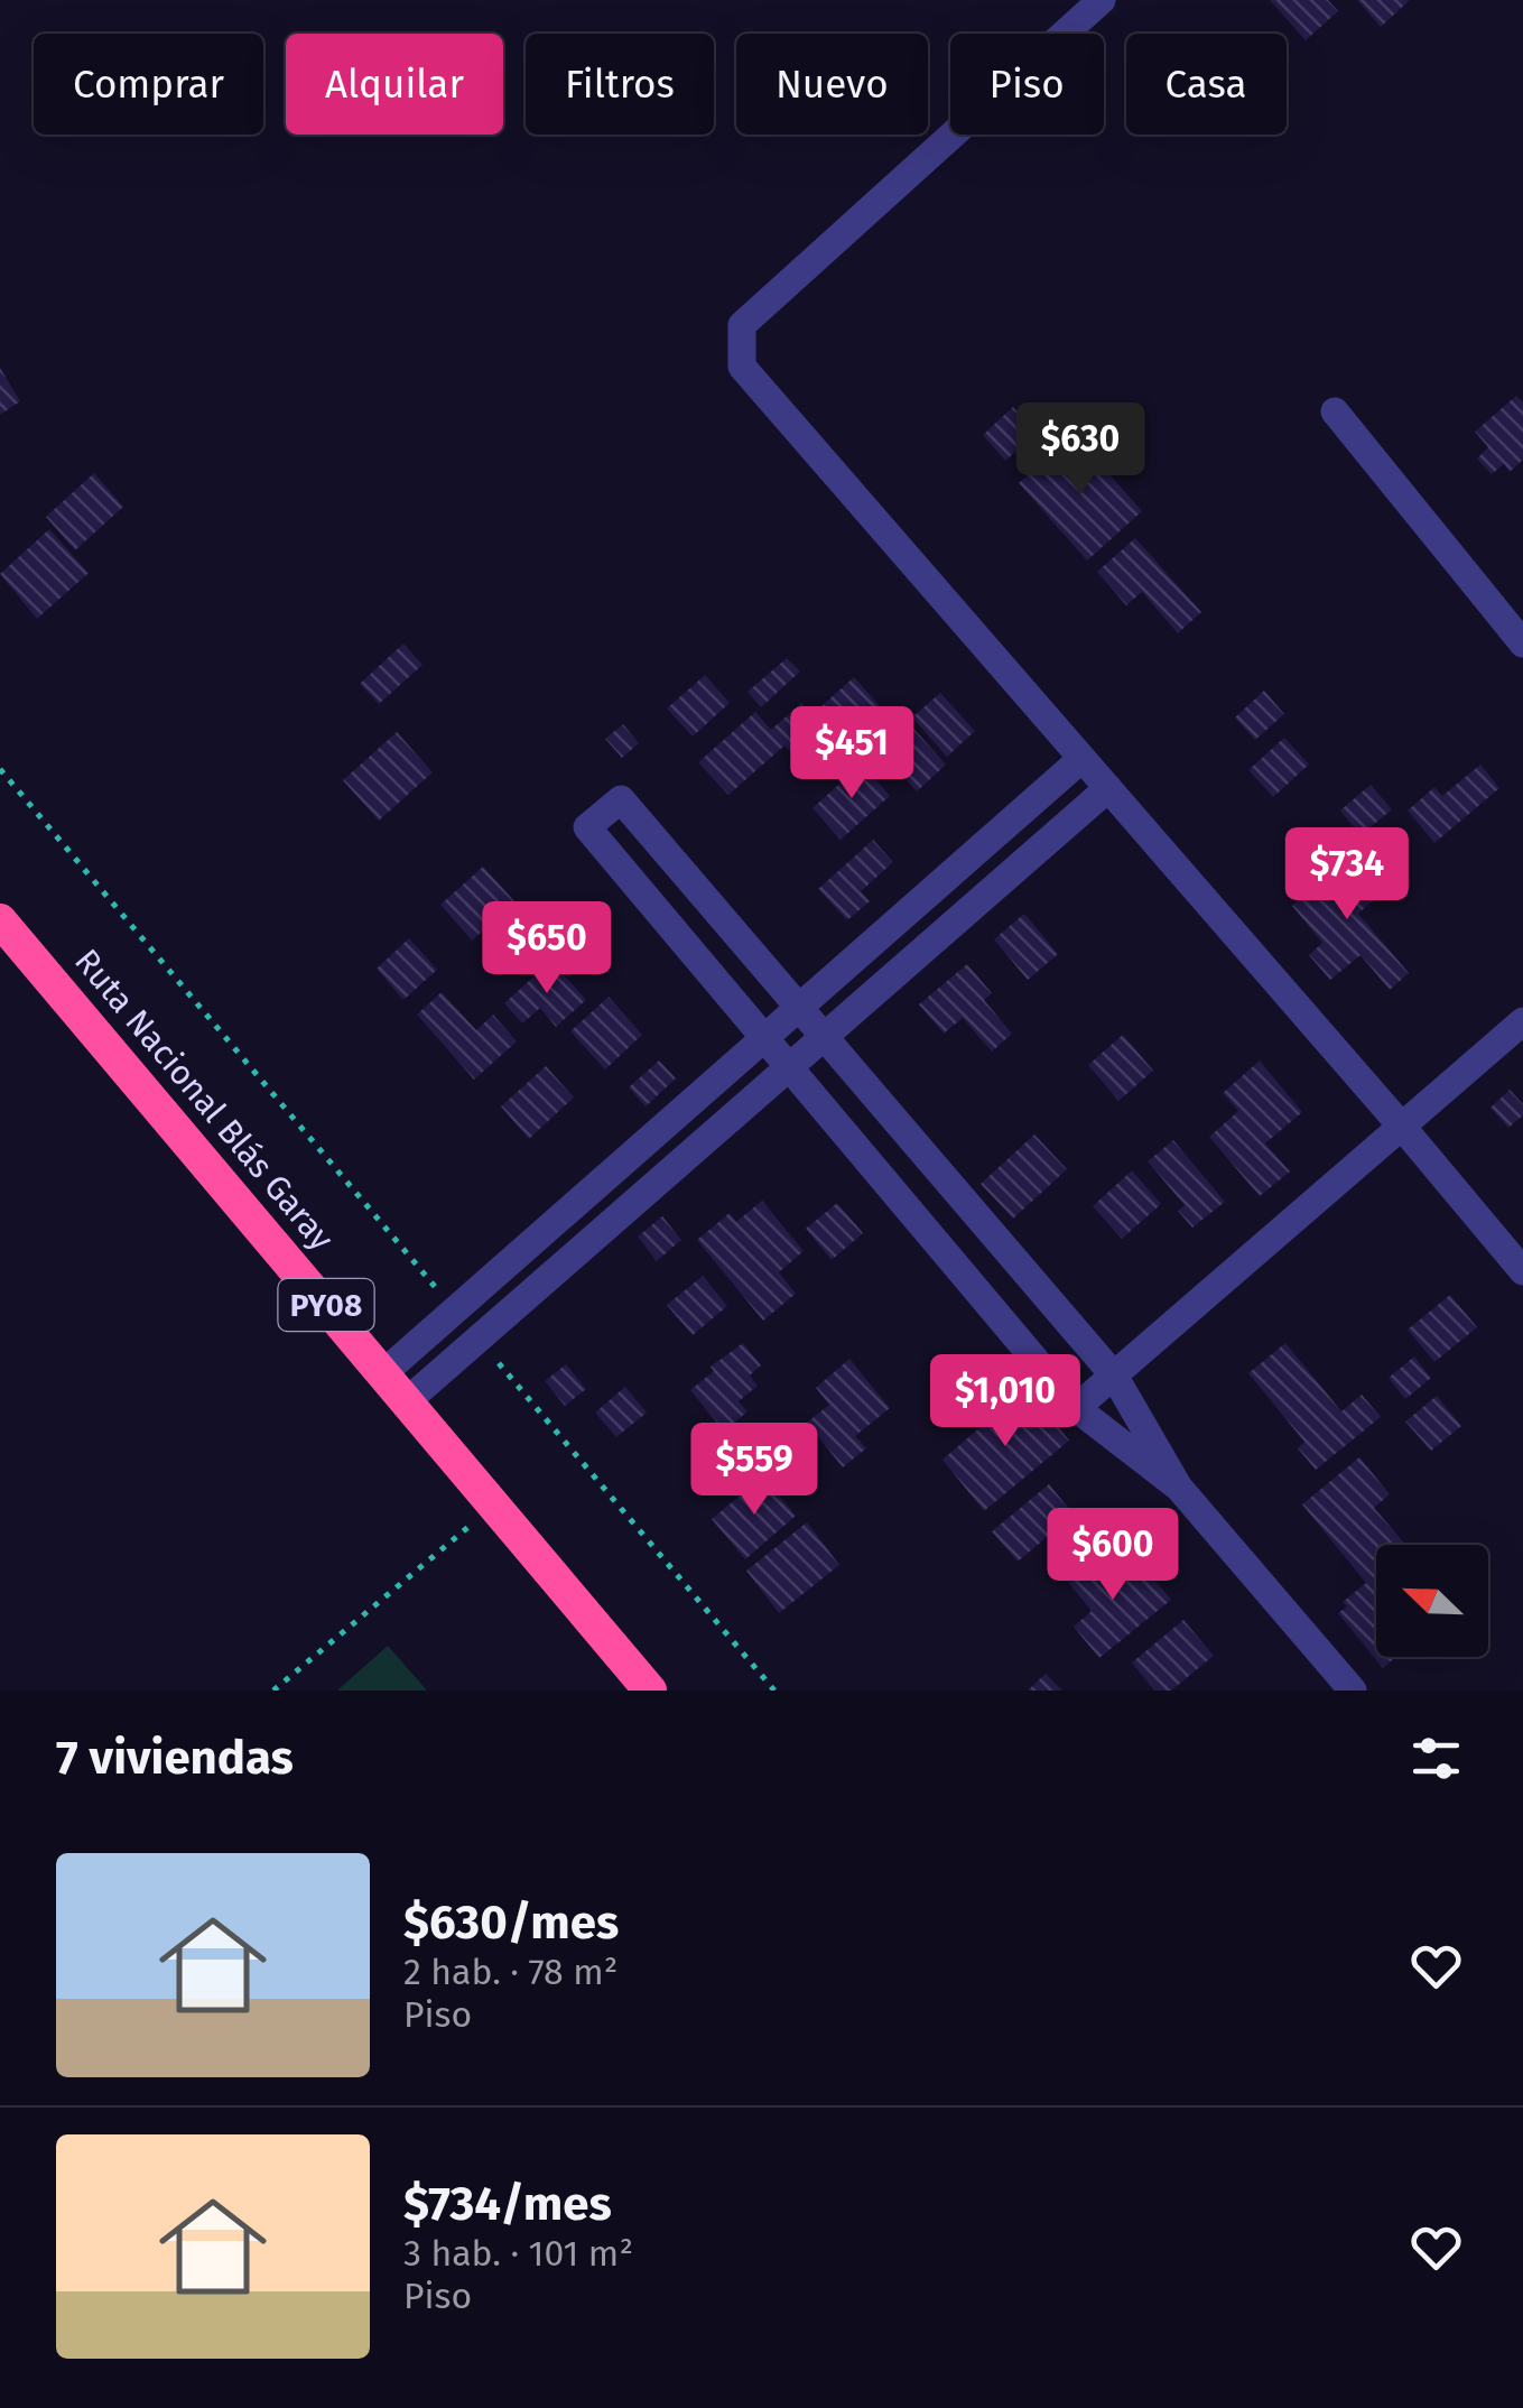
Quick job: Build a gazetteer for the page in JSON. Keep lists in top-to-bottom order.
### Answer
{
  "streets": {
    "highway": ["Ruta Nacional Blás Garay", "PY08"]
  },
  "north": "top left",
  "page": {
    "chip": [
      "Comprar",
      "Alquilar",
      "Filtros",
      "Nuevo",
      "Piso",
      "Casa"
    ],
    "price": [
      "$630",
      "$451",
      "$734",
      "$650",
      "$1,010",
      "$559",
      "$600"
    ],
    "heading": "7 viviendas",
    "list": [
      {
        "name": "$630/mes",
        "note": "2 hab. · 78 m² · Piso"
      },
      {
        "name": "$734/mes",
        "note": "3 hab. · 101 m² · Piso"
      }
    ]
  }
}
